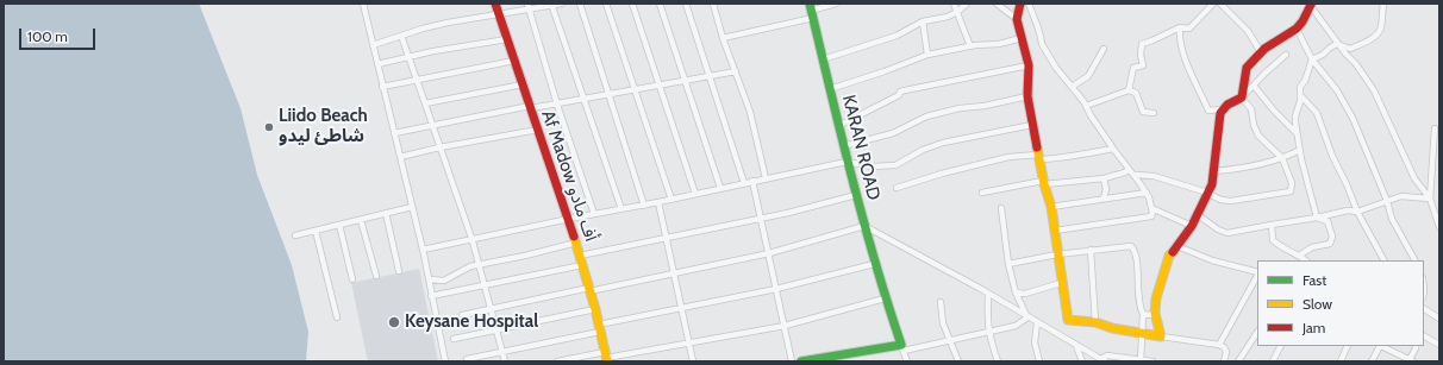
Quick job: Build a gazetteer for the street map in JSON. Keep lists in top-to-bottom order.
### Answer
{
  "streets": {
    "street": ["KARAN ROAD", "Af Madow أف مادو"]
  },
  "places": ["Liido Beach شاطئ ليدو", "Keysane Hospital"],
  "legend": ["Fast", "Slow", "Jam"],
  "scale_bar": "100 m"
}
